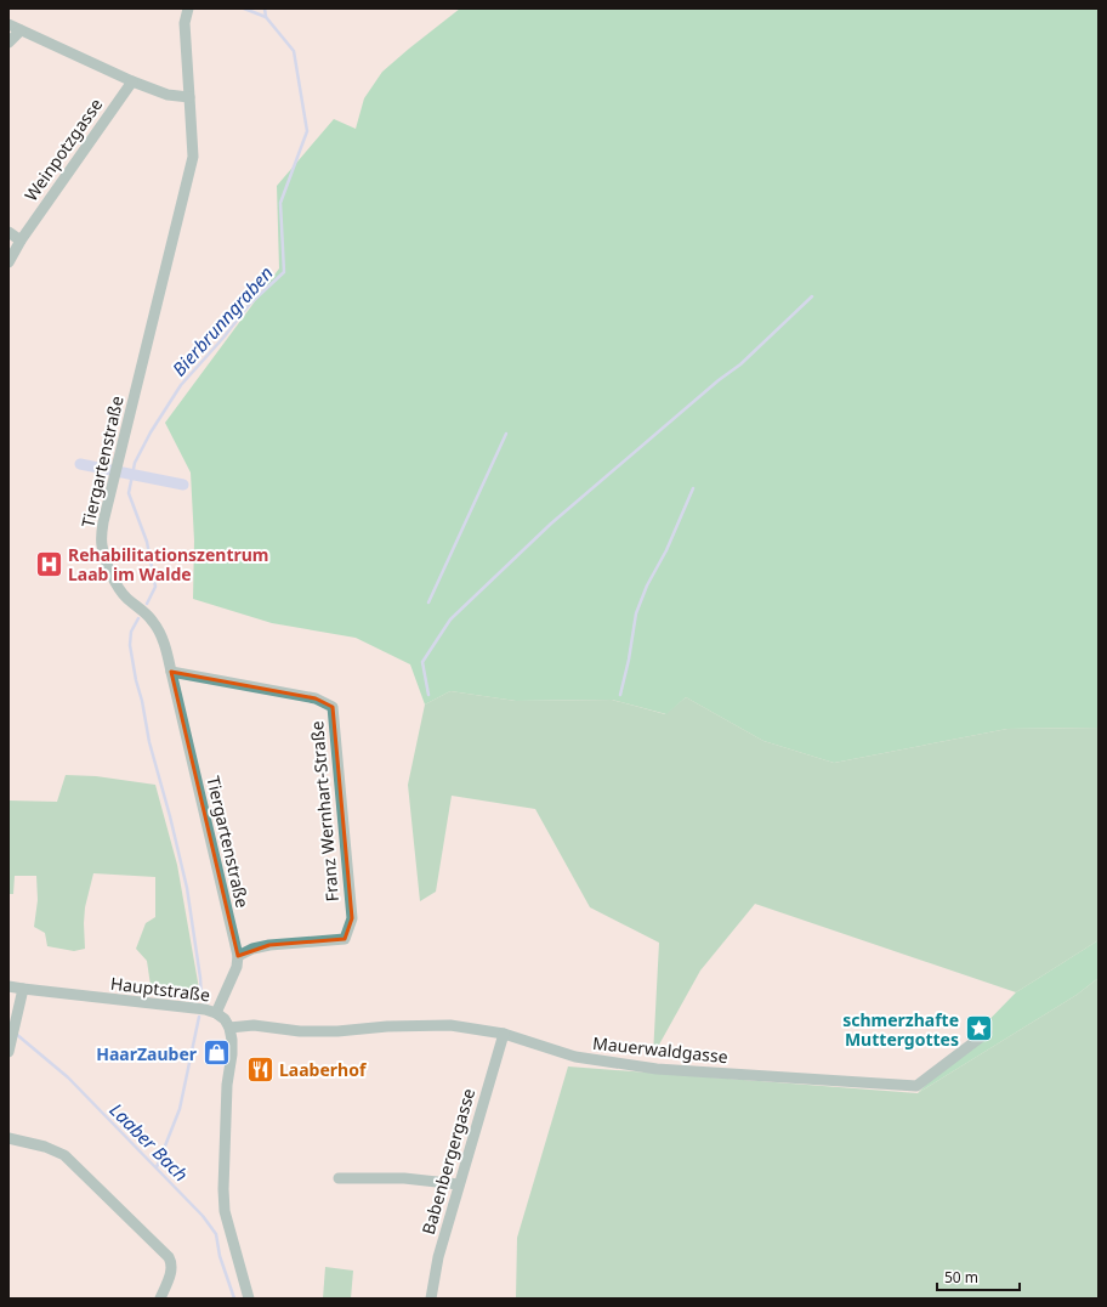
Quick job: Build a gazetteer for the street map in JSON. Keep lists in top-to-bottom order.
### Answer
{
  "streets": {
    "street": [
      "Weinpotzgasse",
      "Tiergartenstraße",
      "Franz Wernhart-Straße",
      "Hauptstraße",
      "Mauerwaldgasse",
      "Babenbergergasse"
    ]
  },
  "crossings": [
    ["Tiergartenstraße", "Franz Wernhart-Straße"],
    ["Tiergartenstraße", "Hauptstraße"],
    ["Hauptstraße", "Mauerwaldgasse"],
    ["Mauerwaldgasse", "Babenbergergasse"]
  ],
  "water": ["Bierbrunngraben", "Laaber Bach"],
  "places": {
    "hospital": ["Rehabilitationszentrum Laab im Walde"],
    "place": ["schmerzhafte Muttergottes"],
    "shop": ["HaarZauber"],
    "restaurant": ["Laaberhof"]
  },
  "scale_bar": "50 m"
}
